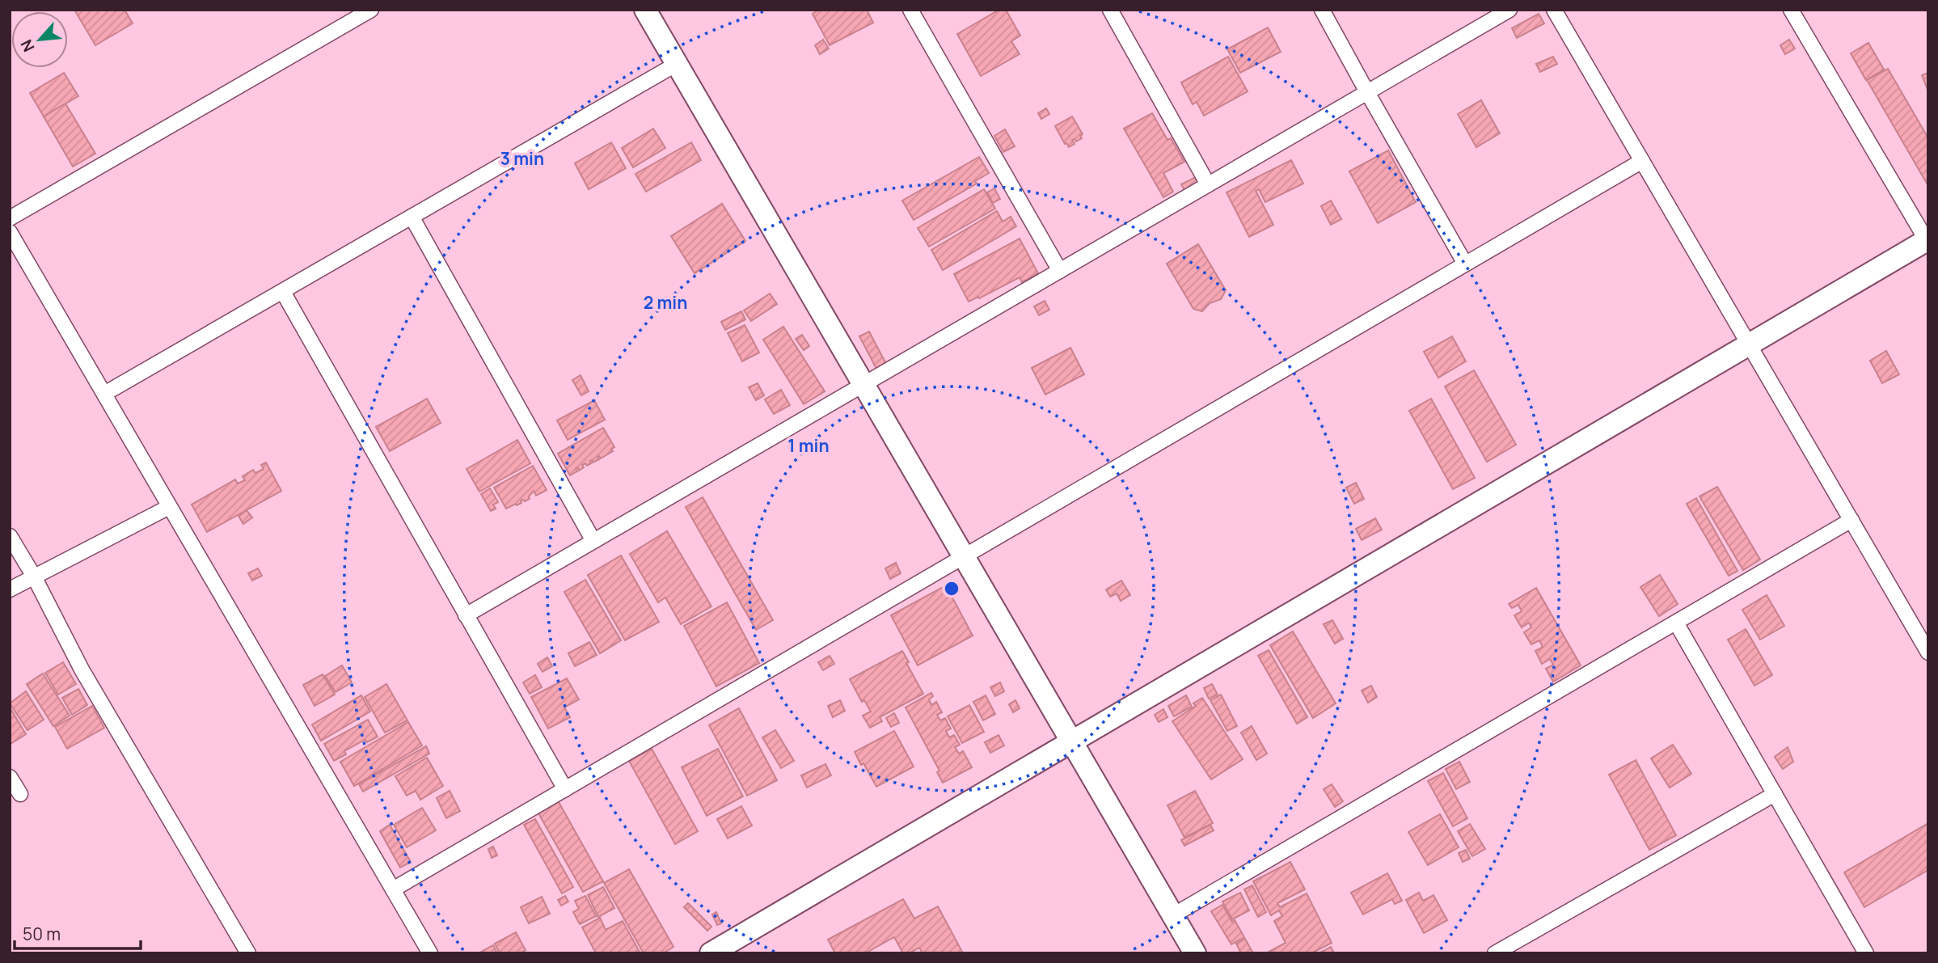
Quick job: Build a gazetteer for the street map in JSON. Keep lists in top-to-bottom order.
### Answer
{
  "scale_bar": "50 m",
  "north": "bottom left",
  "rings": ["3 min", "2 min", "1 min"]
}
